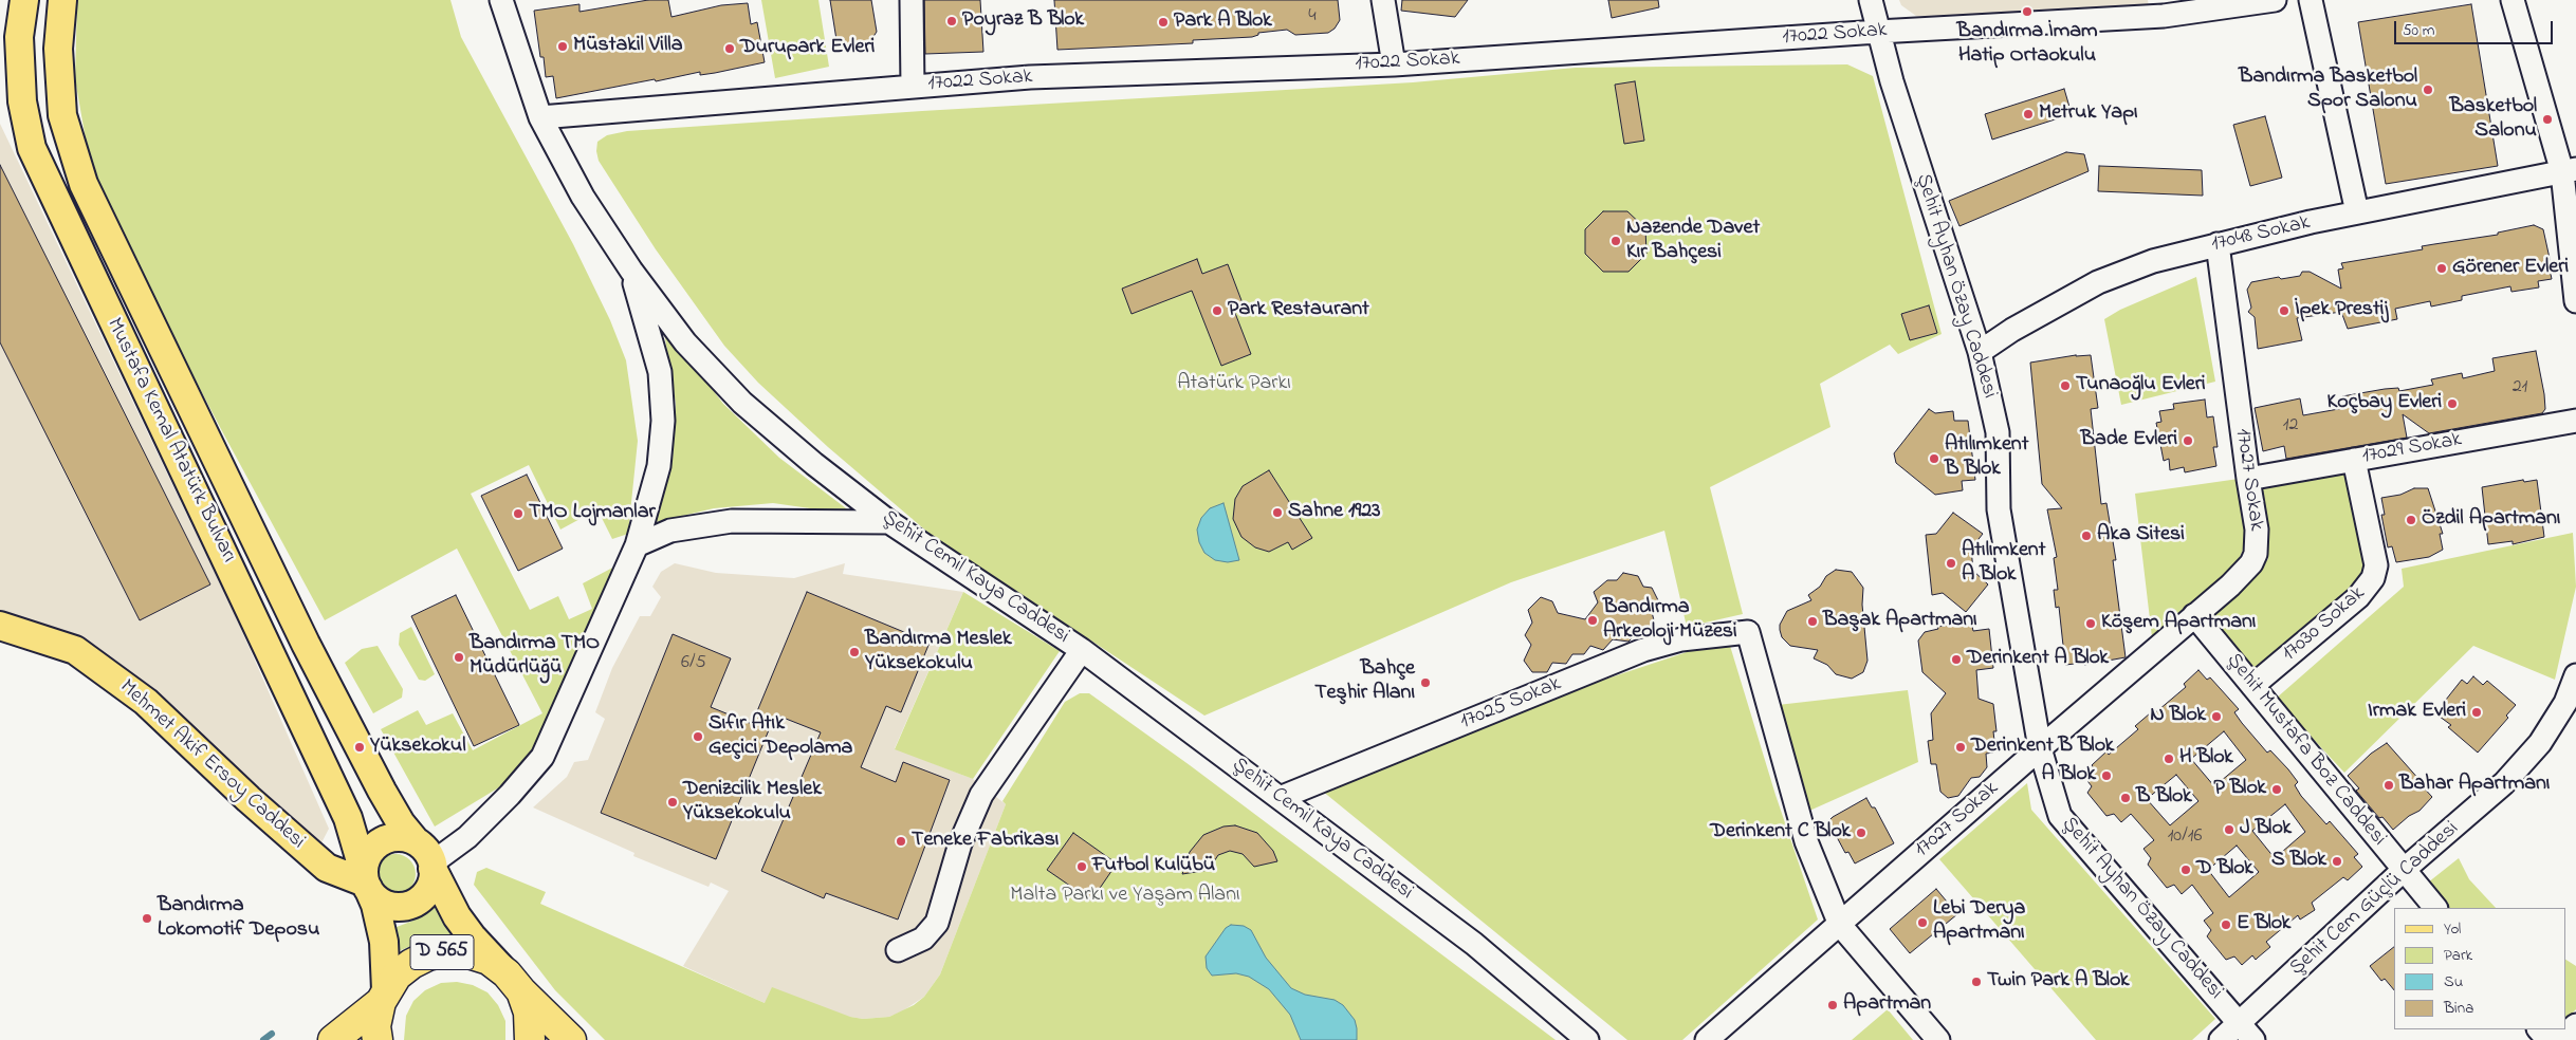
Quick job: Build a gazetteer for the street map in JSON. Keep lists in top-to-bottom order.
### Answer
{
  "streets": {
    "highway": ["D 565"],
    "main road": ["Mustafa Kemal Atatürk Bulvarı", "Mehmet Akif Ersoy Caddesi"],
    "street": [
      "17022 Sokak",
      "17048 Sokak",
      "Şehit Ayhan Özay Caddesi",
      "17029 Sokak",
      "17027 Sokak",
      "Şehit Cemil Kaya Caddesi",
      "17030 Sokak",
      "17025 Sokak",
      "Şehit Mustafa Boz Caddesi",
      "Şehit Cem Güçlü Caddesi"
    ]
  },
  "crossings": [
    ["17022 Sokak", "Şehit Ayhan Özay Caddesi"],
    ["17022 Sokak", "Şehit Cemil Kaya Caddesi"],
    ["17048 Sokak", "Şehit Ayhan Özay Caddesi"],
    ["17048 Sokak", "17027 Sokak"],
    ["Şehit Ayhan Özay Caddesi", "17027 Sokak"],
    ["Şehit Ayhan Özay Caddesi", "Şehit Cem Güçlü Caddesi"],
    ["Mustafa Kemal Atatürk Bulvarı", "Mehmet Akif Ersoy Caddesi"],
    ["Mustafa Kemal Atatürk Bulvarı", "D 565"],
    ["17029 Sokak", "17027 Sokak"],
    ["17029 Sokak", "17030 Sokak"],
    ["17027 Sokak", "17025 Sokak"],
    ["17027 Sokak", "Şehit Mustafa Boz Caddesi"],
    ["Şehit Cemil Kaya Caddesi", "17025 Sokak"],
    ["17030 Sokak", "Şehit Mustafa Boz Caddesi"],
    ["Şehit Mustafa Boz Caddesi", "Şehit Cem Güçlü Caddesi"]
  ],
  "parks": ["Atatürk Parkı", "Malta Parkı ve Yaşam Alanı"],
  "places": [
    "Bandırma İmam Hatip Ortaokulu",
    "Poyraz B Blok",
    "Park A Blok",
    "Müstakil Villa",
    "Durupark Evleri",
    "Bandırma Basketbol Spor Salonu",
    "Metruk Yapı",
    "Basketbol Salonu",
    "Nazende Davet Kır Bahçesi",
    "Görener Evleri",
    "Park Restaurant",
    "İpek Prestij",
    "Tunaoğlu Evleri",
    "Koçbay Evleri",
    "Bade Evleri",
    "Atılımkent B Blok",
    "Sahne 1923",
    "TMO Lojmanlar",
    "Özdil Apartmanı",
    "Aka Sitesi",
    "Atılımkent A Blok",
    "Bandırma Arkeoloji Müzesi",
    "Başak Apartmanı",
    "Köşem Apartmanı",
    "Bandırma Meslek Yüksekokulu",
    "Bandırma TMO Müdürlüğü",
    "Derinkent A Blok",
    "Bahçe Teşhir Alanı",
    "Irmak Evleri",
    "N Blok",
    "Sıfır Atık Geçici Depolama",
    "Yüksekokul",
    "Derinkent B Blok",
    "H Blok",
    "A Blok",
    "Bahar Apartmanı",
    "P Blok",
    "B Blok",
    "Denizcilik Meslek Yüksekokulu",
    "J Blok",
    "Derinkent C Blok",
    "Teneke Fabrikası",
    "S Blok",
    "Futbol Kulübü",
    "D Blok",
    "Bandırma Lokomotif Deposu",
    "Lebi Derya Apartmanı",
    "E Blok",
    "Twin Park A Blok",
    "Apartman"
  ],
  "house_numbers": [
    "4",
    "21",
    "12",
    "6/5",
    "10/16"
  ],
  "legend": [
    "Yol",
    "Park",
    "Su",
    "Bina"
  ],
  "scale_bar": "50 m"
}
